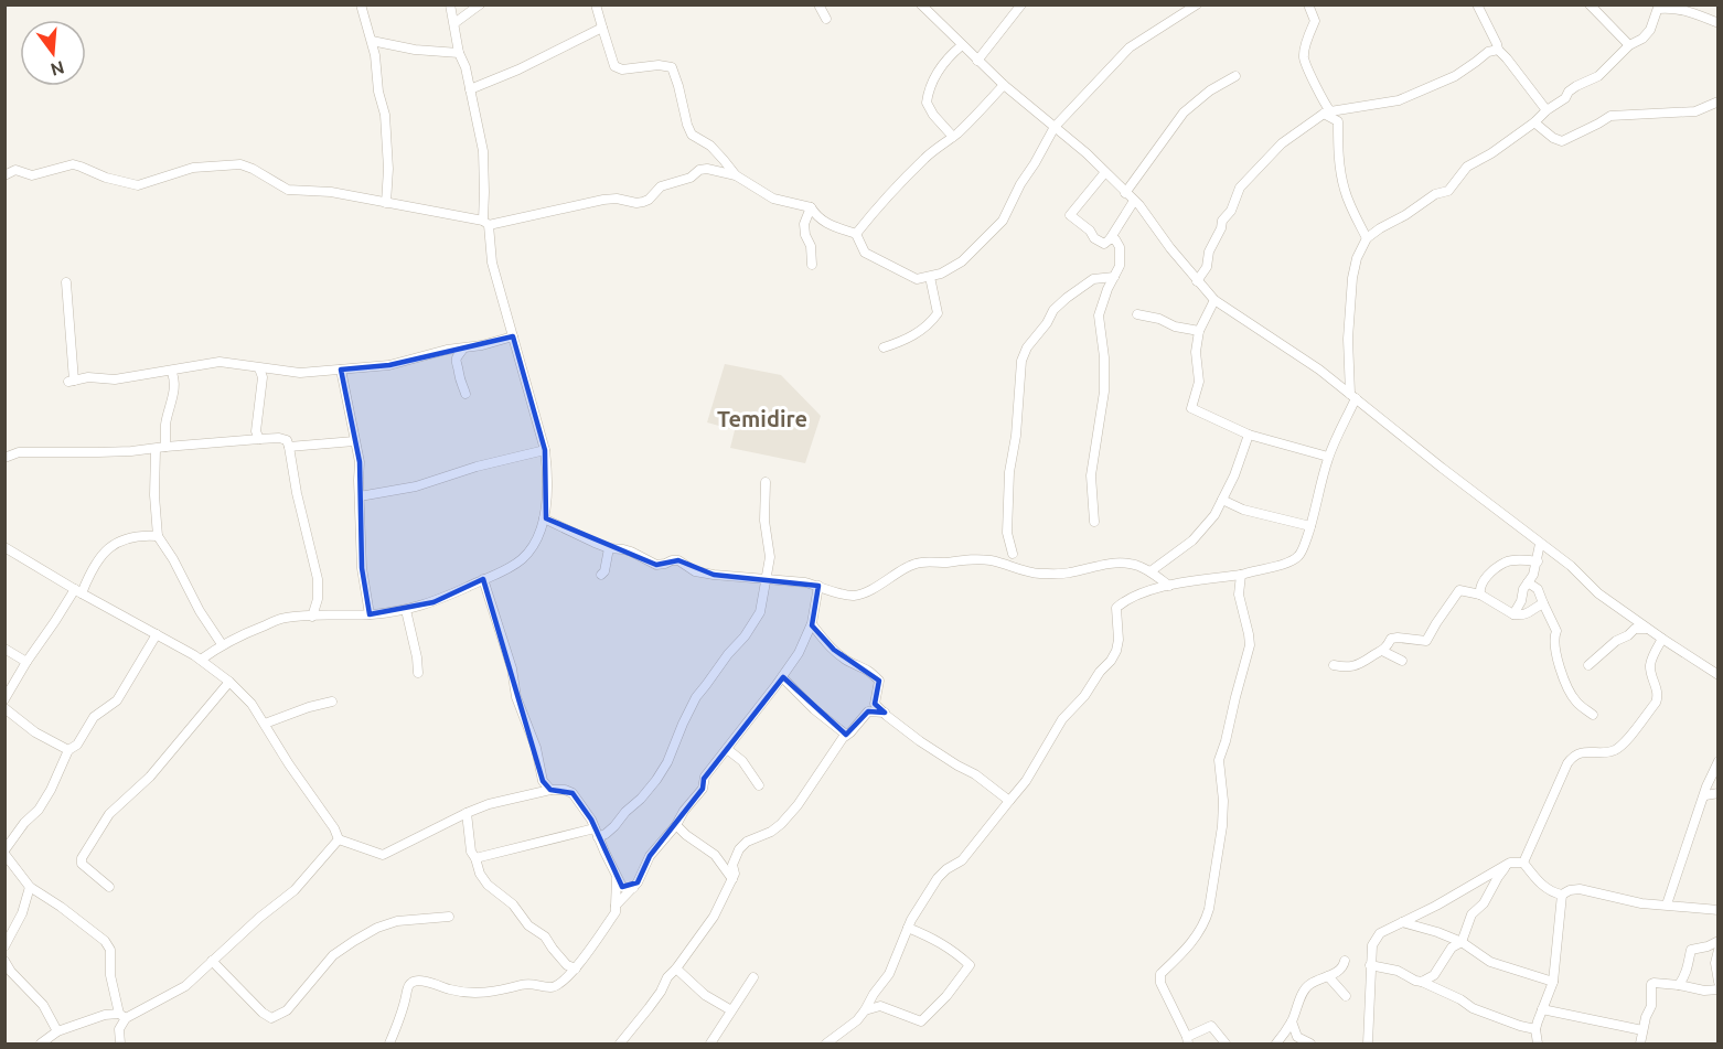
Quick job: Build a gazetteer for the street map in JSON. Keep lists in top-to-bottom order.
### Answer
{
  "districts": ["Temidire"],
  "north": "bottom"
}
